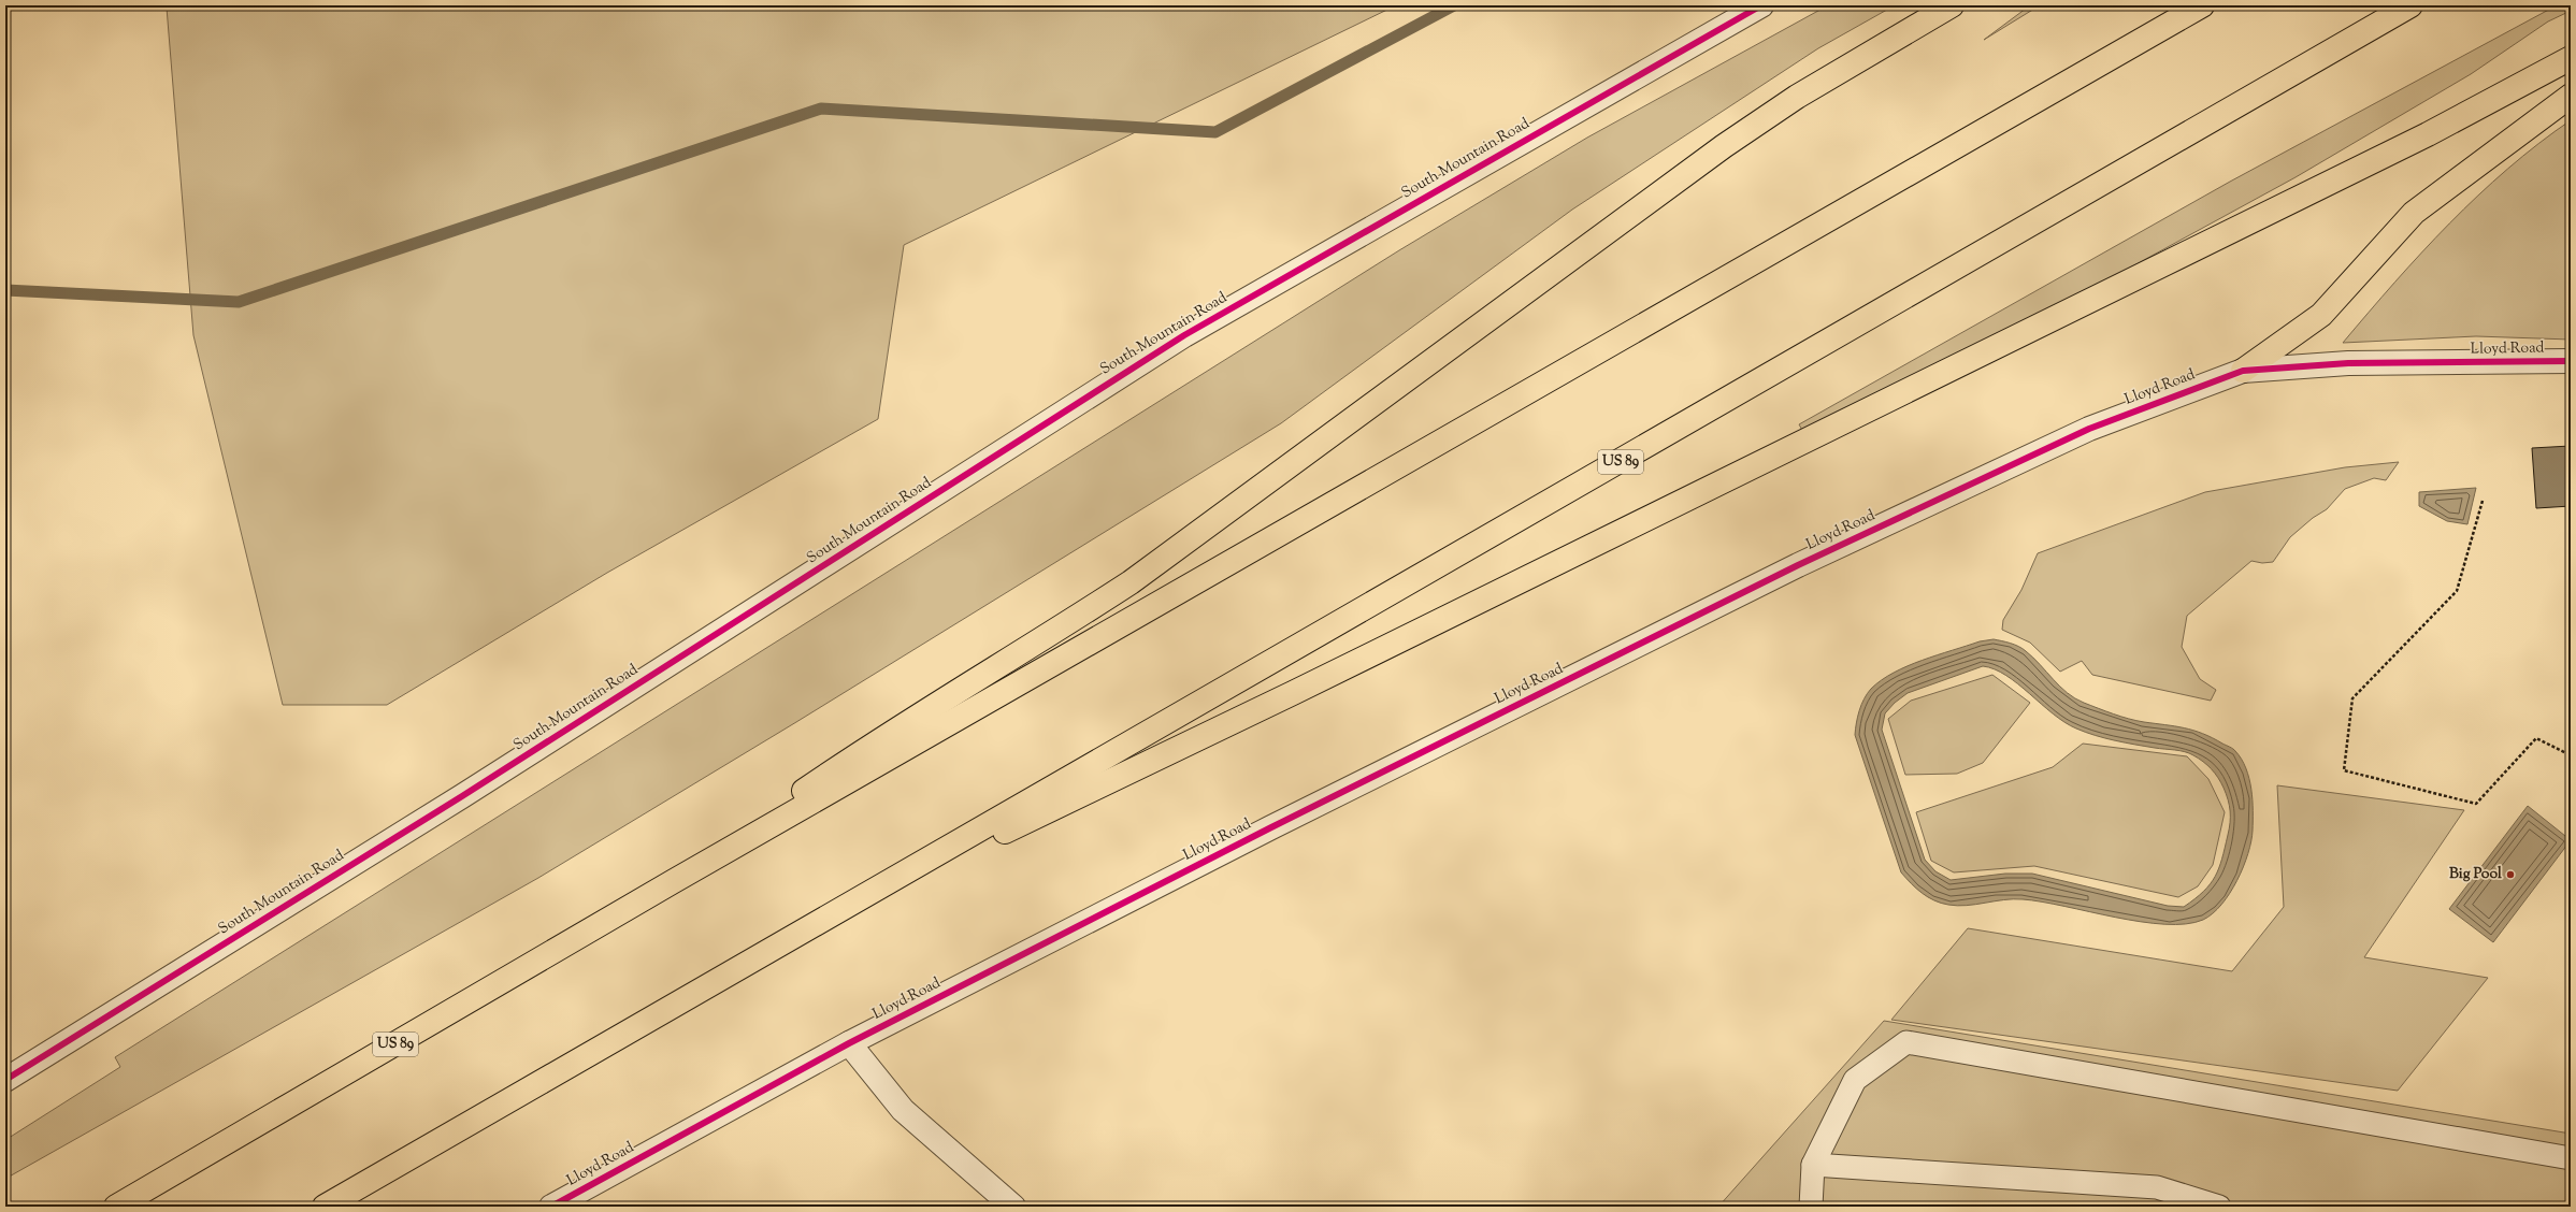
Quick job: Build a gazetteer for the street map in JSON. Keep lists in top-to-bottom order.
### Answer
{
  "streets": {
    "highway": ["US 89"],
    "street": ["South Mountain Road", "Lloyd Road"]
  },
  "places": ["Big Pool"]
}
